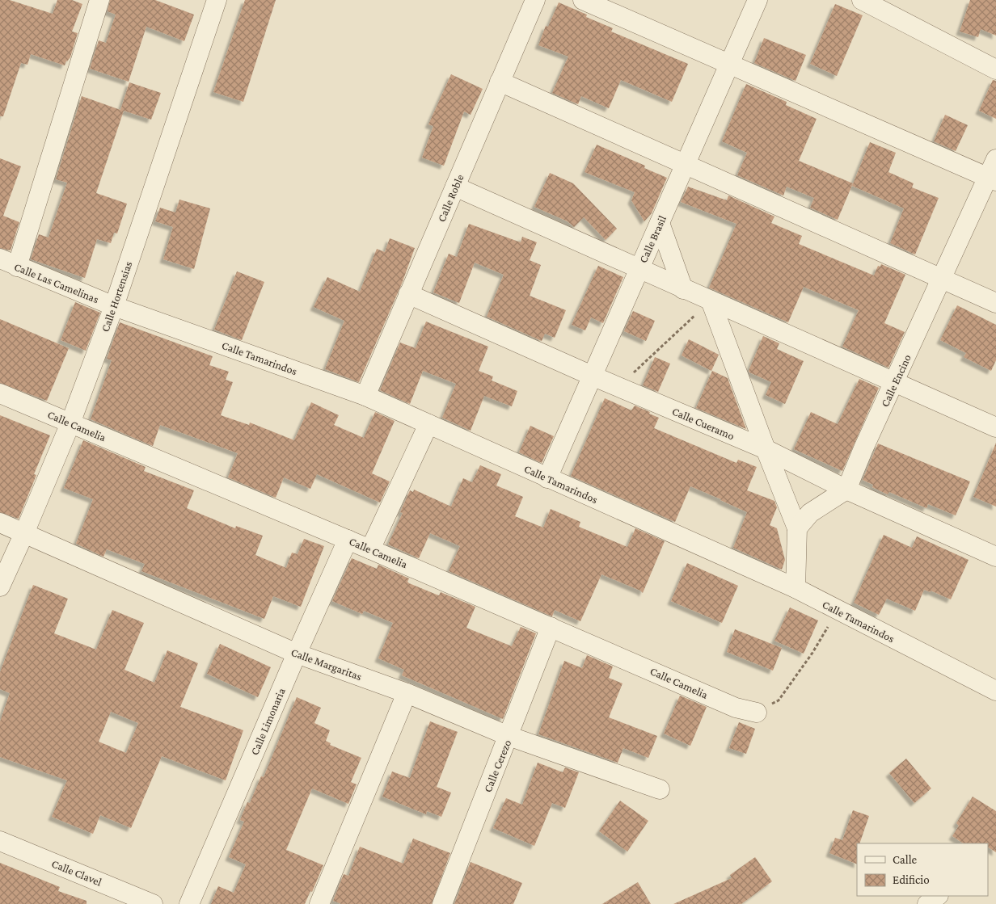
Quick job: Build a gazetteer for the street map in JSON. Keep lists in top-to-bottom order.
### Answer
{
  "streets": {
    "street": [
      "Calle Roble",
      "Calle Brasil",
      "Calle Las Camelinas",
      "Calle Hortensias",
      "Calle Tamarindos",
      "Calle Encino",
      "Calle Cueramo",
      "Calle Camelia",
      "Calle Margaritas",
      "Calle Limonaria",
      "Calle Cerezo",
      "Calle Clavel"
    ]
  },
  "crossings": [
    ["Calle Roble", "Calle Tamarindos"],
    ["Calle Roble", "Calle Cueramo"],
    ["Calle Brasil", "Calle Tamarindos"],
    ["Calle Brasil", "Calle Cueramo"],
    ["Calle Las Camelinas", "Calle Hortensias"],
    ["Calle Las Camelinas", "Calle Tamarindos"],
    ["Calle Hortensias", "Calle Tamarindos"],
    ["Calle Hortensias", "Calle Camelia"],
    ["Calle Hortensias", "Calle Margaritas"],
    ["Calle Encino", "Calle Cueramo"],
    ["Calle Camelia", "Calle Limonaria"],
    ["Calle Camelia", "Calle Cerezo"],
    ["Calle Margaritas", "Calle Limonaria"],
    ["Calle Margaritas", "Calle Cerezo"]
  ],
  "legend": ["Calle", "Edificio"]
}
